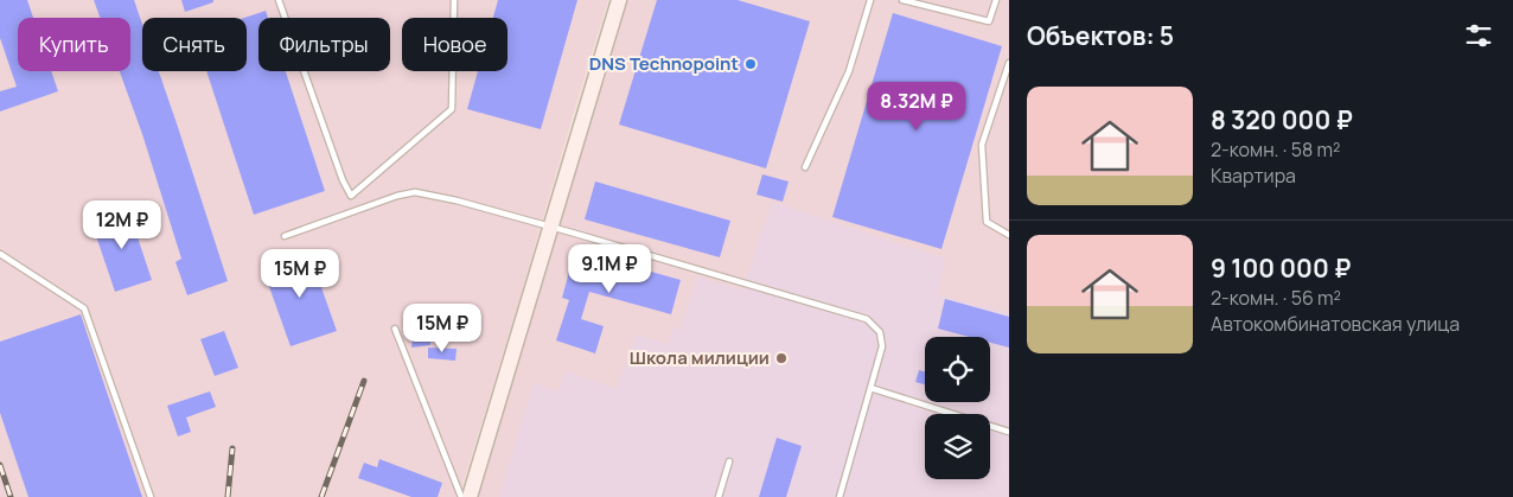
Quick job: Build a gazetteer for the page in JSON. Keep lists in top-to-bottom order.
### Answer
{
  "places": ["DNS Technopoint", "Школа милиции"],
  "page": {
    "heading": "Объектов: 5",
    "chip": [
      "Купить",
      "Снять",
      "Фильтры",
      "Новое"
    ],
    "list": [
      {
        "name": "8 320 000 ₽",
        "note": "2-комн. · 58 m² · Квартира"
      },
      {
        "name": "9 100 000 ₽",
        "note": "2-комн. · 56 m² · Автокомбинатовская улица"
      }
    ],
    "price": [
      "8.32M ₽",
      "12M ₽",
      "9.1M ₽",
      "15M ₽",
      "15M ₽"
    ]
  }
}
